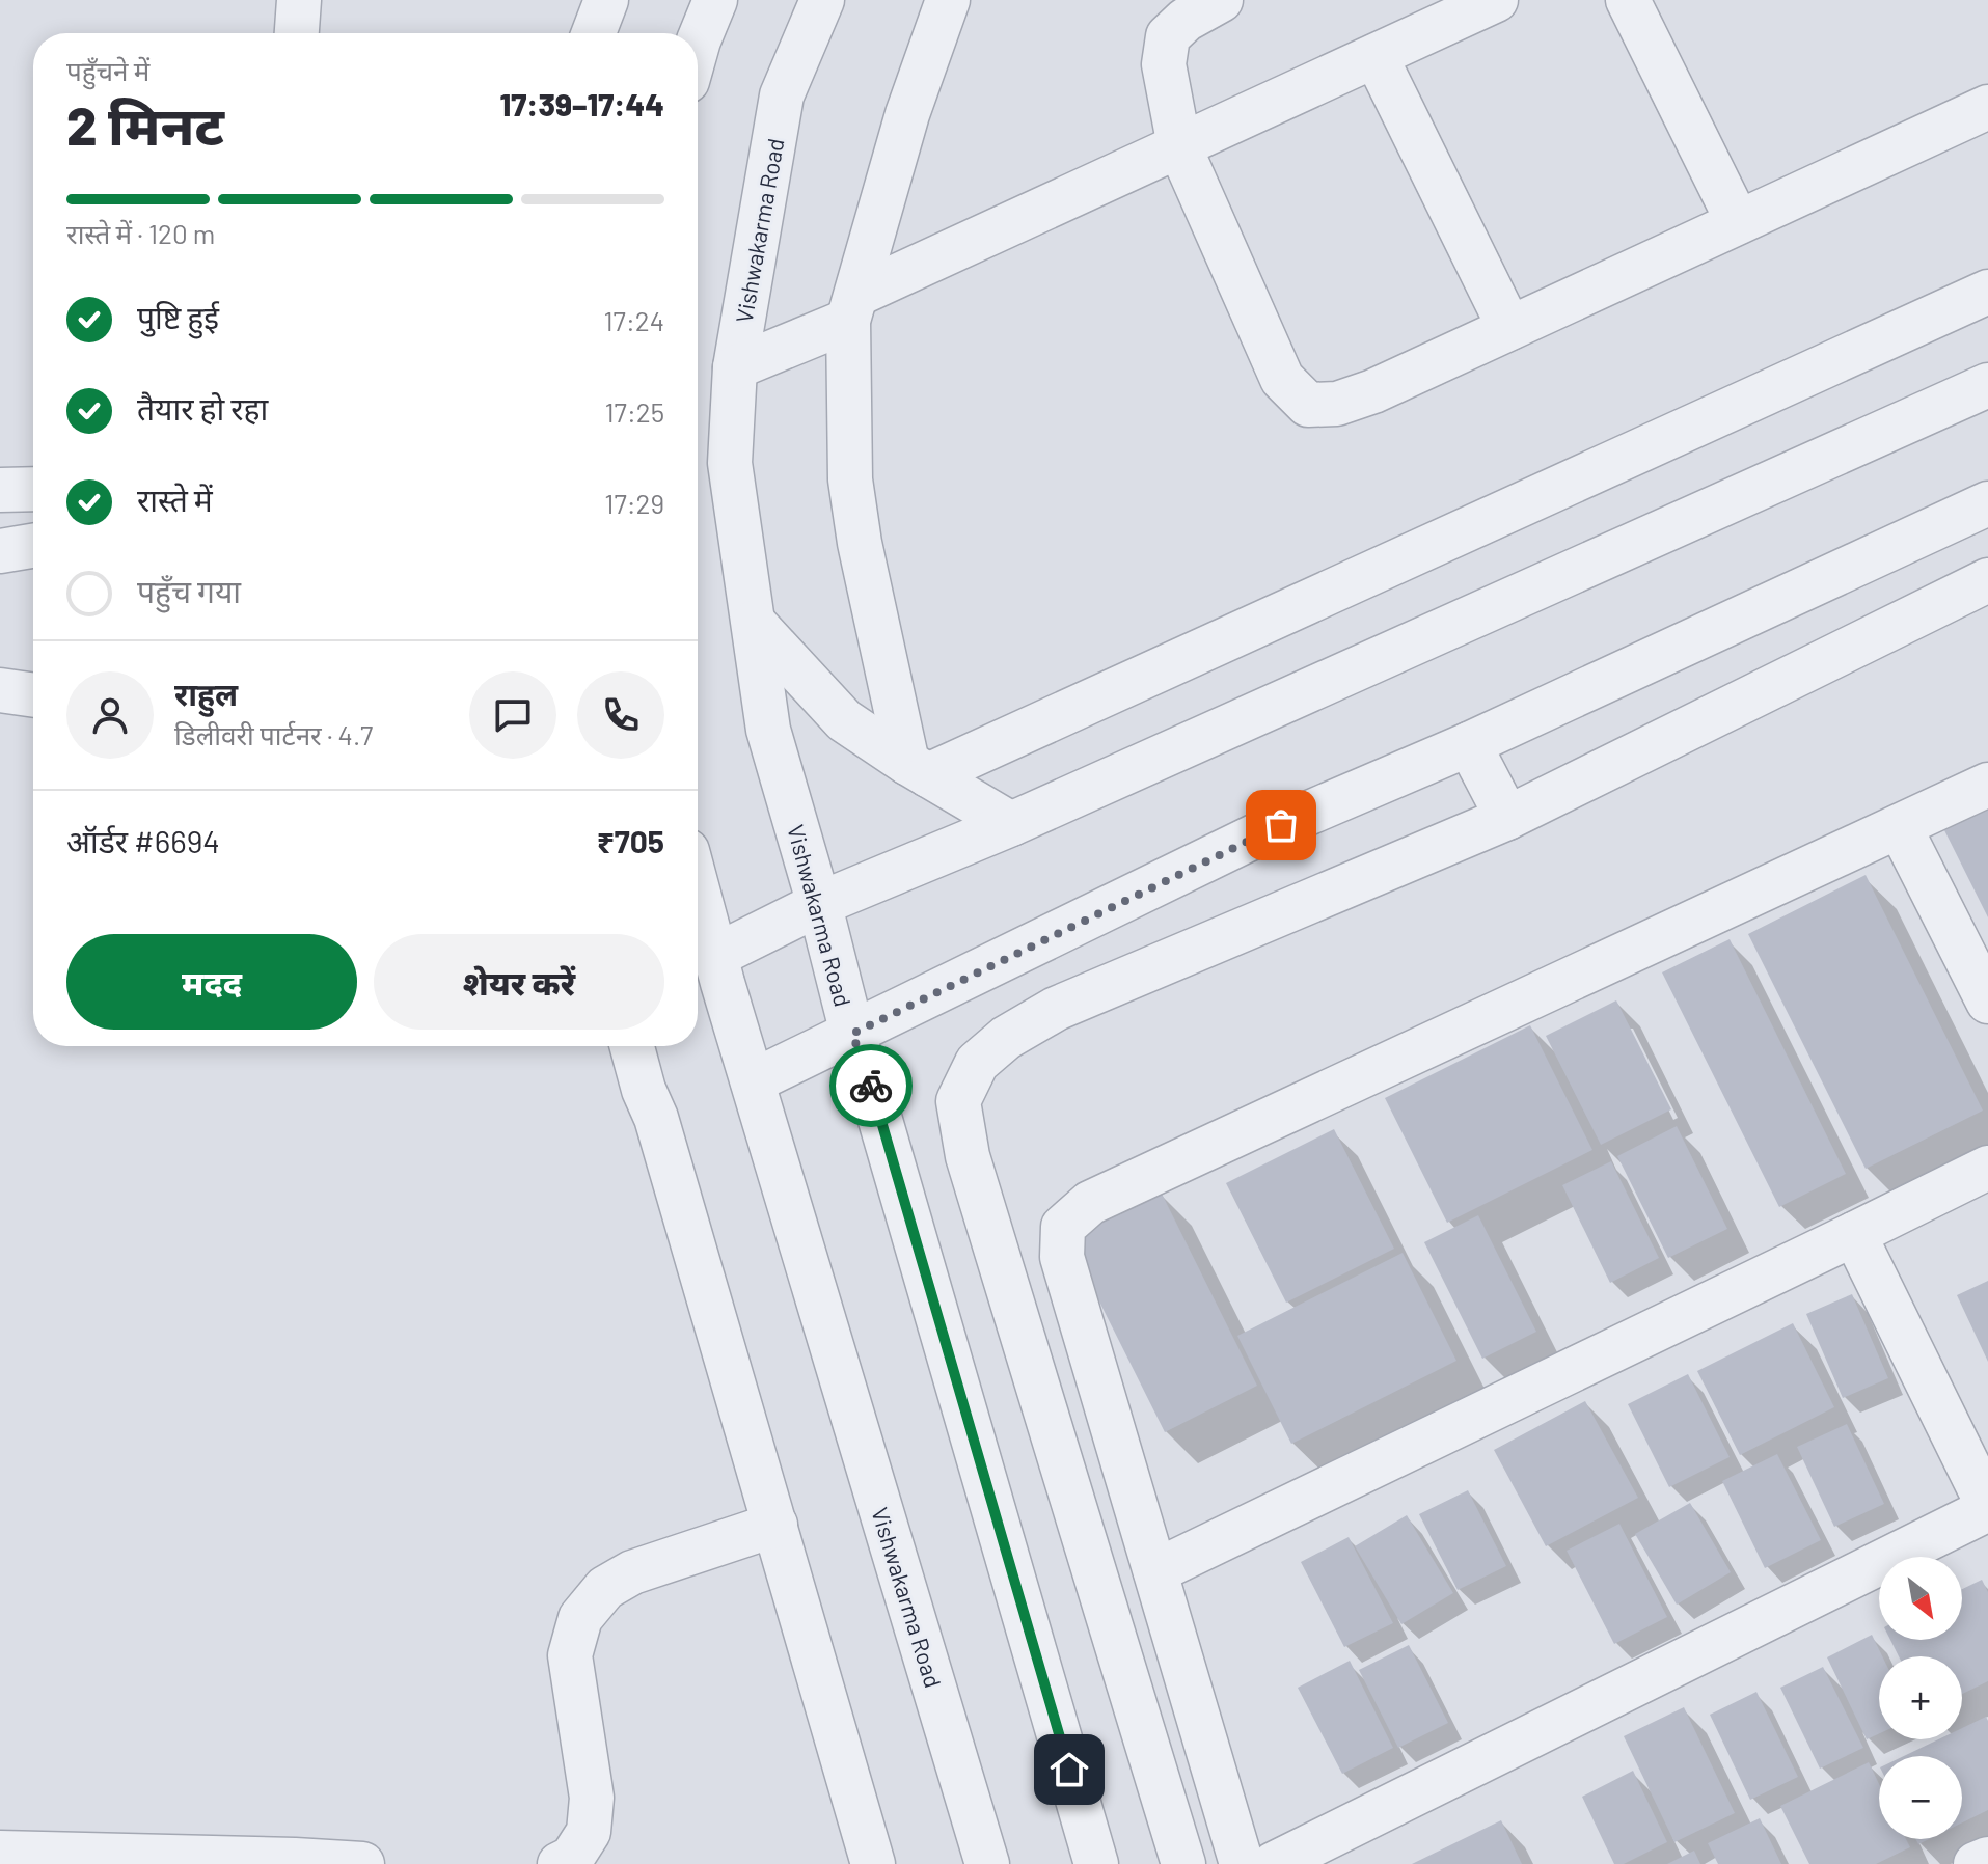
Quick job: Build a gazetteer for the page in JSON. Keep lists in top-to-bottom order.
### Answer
{
  "streets": {
    "street": ["Vishwakarma Road"]
  },
  "north": "bottom right",
  "page": {
    "heading": ["2 मिनट", "पहुँचने में", "17:39–17:44"],
    "panel": [
      "राहुल",
      "डिलीवरी पार्टनर · 4.7",
      "ऑर्डर #6694",
      "₹705"
    ],
    "bar": "रास्ते में · 120 m",
    "list": [
      ["पुष्टि हुई", "17:24"],
      ["तैयार हो रहा", "17:25"],
      ["रास्ते में", "17:29"],
      "पहुँच गया"
    ],
    "buttons": ["मदद", "शेयर करें"],
    "map_buttons": ["+", "−"]
  }
}
